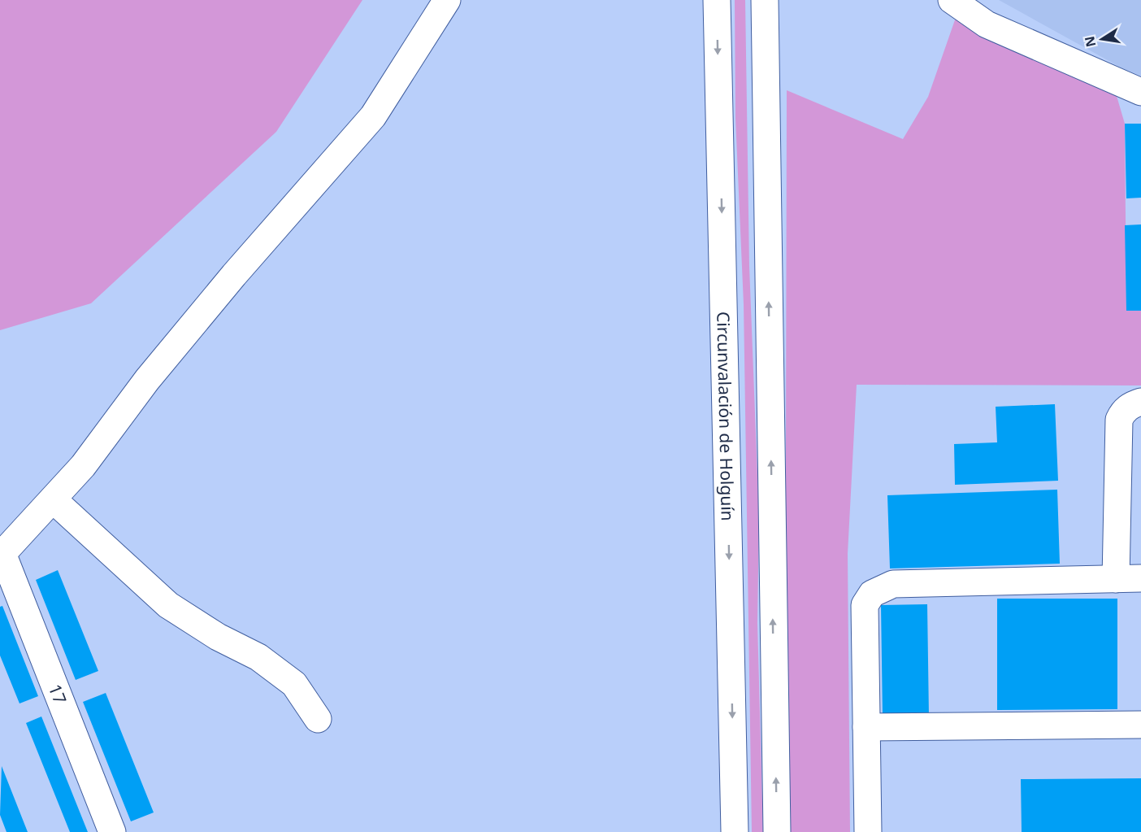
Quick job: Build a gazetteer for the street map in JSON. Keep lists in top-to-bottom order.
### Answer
{
  "streets": {
    "main road": ["Circunvalación de Holguín", "17"]
  },
  "north": "left"
}
